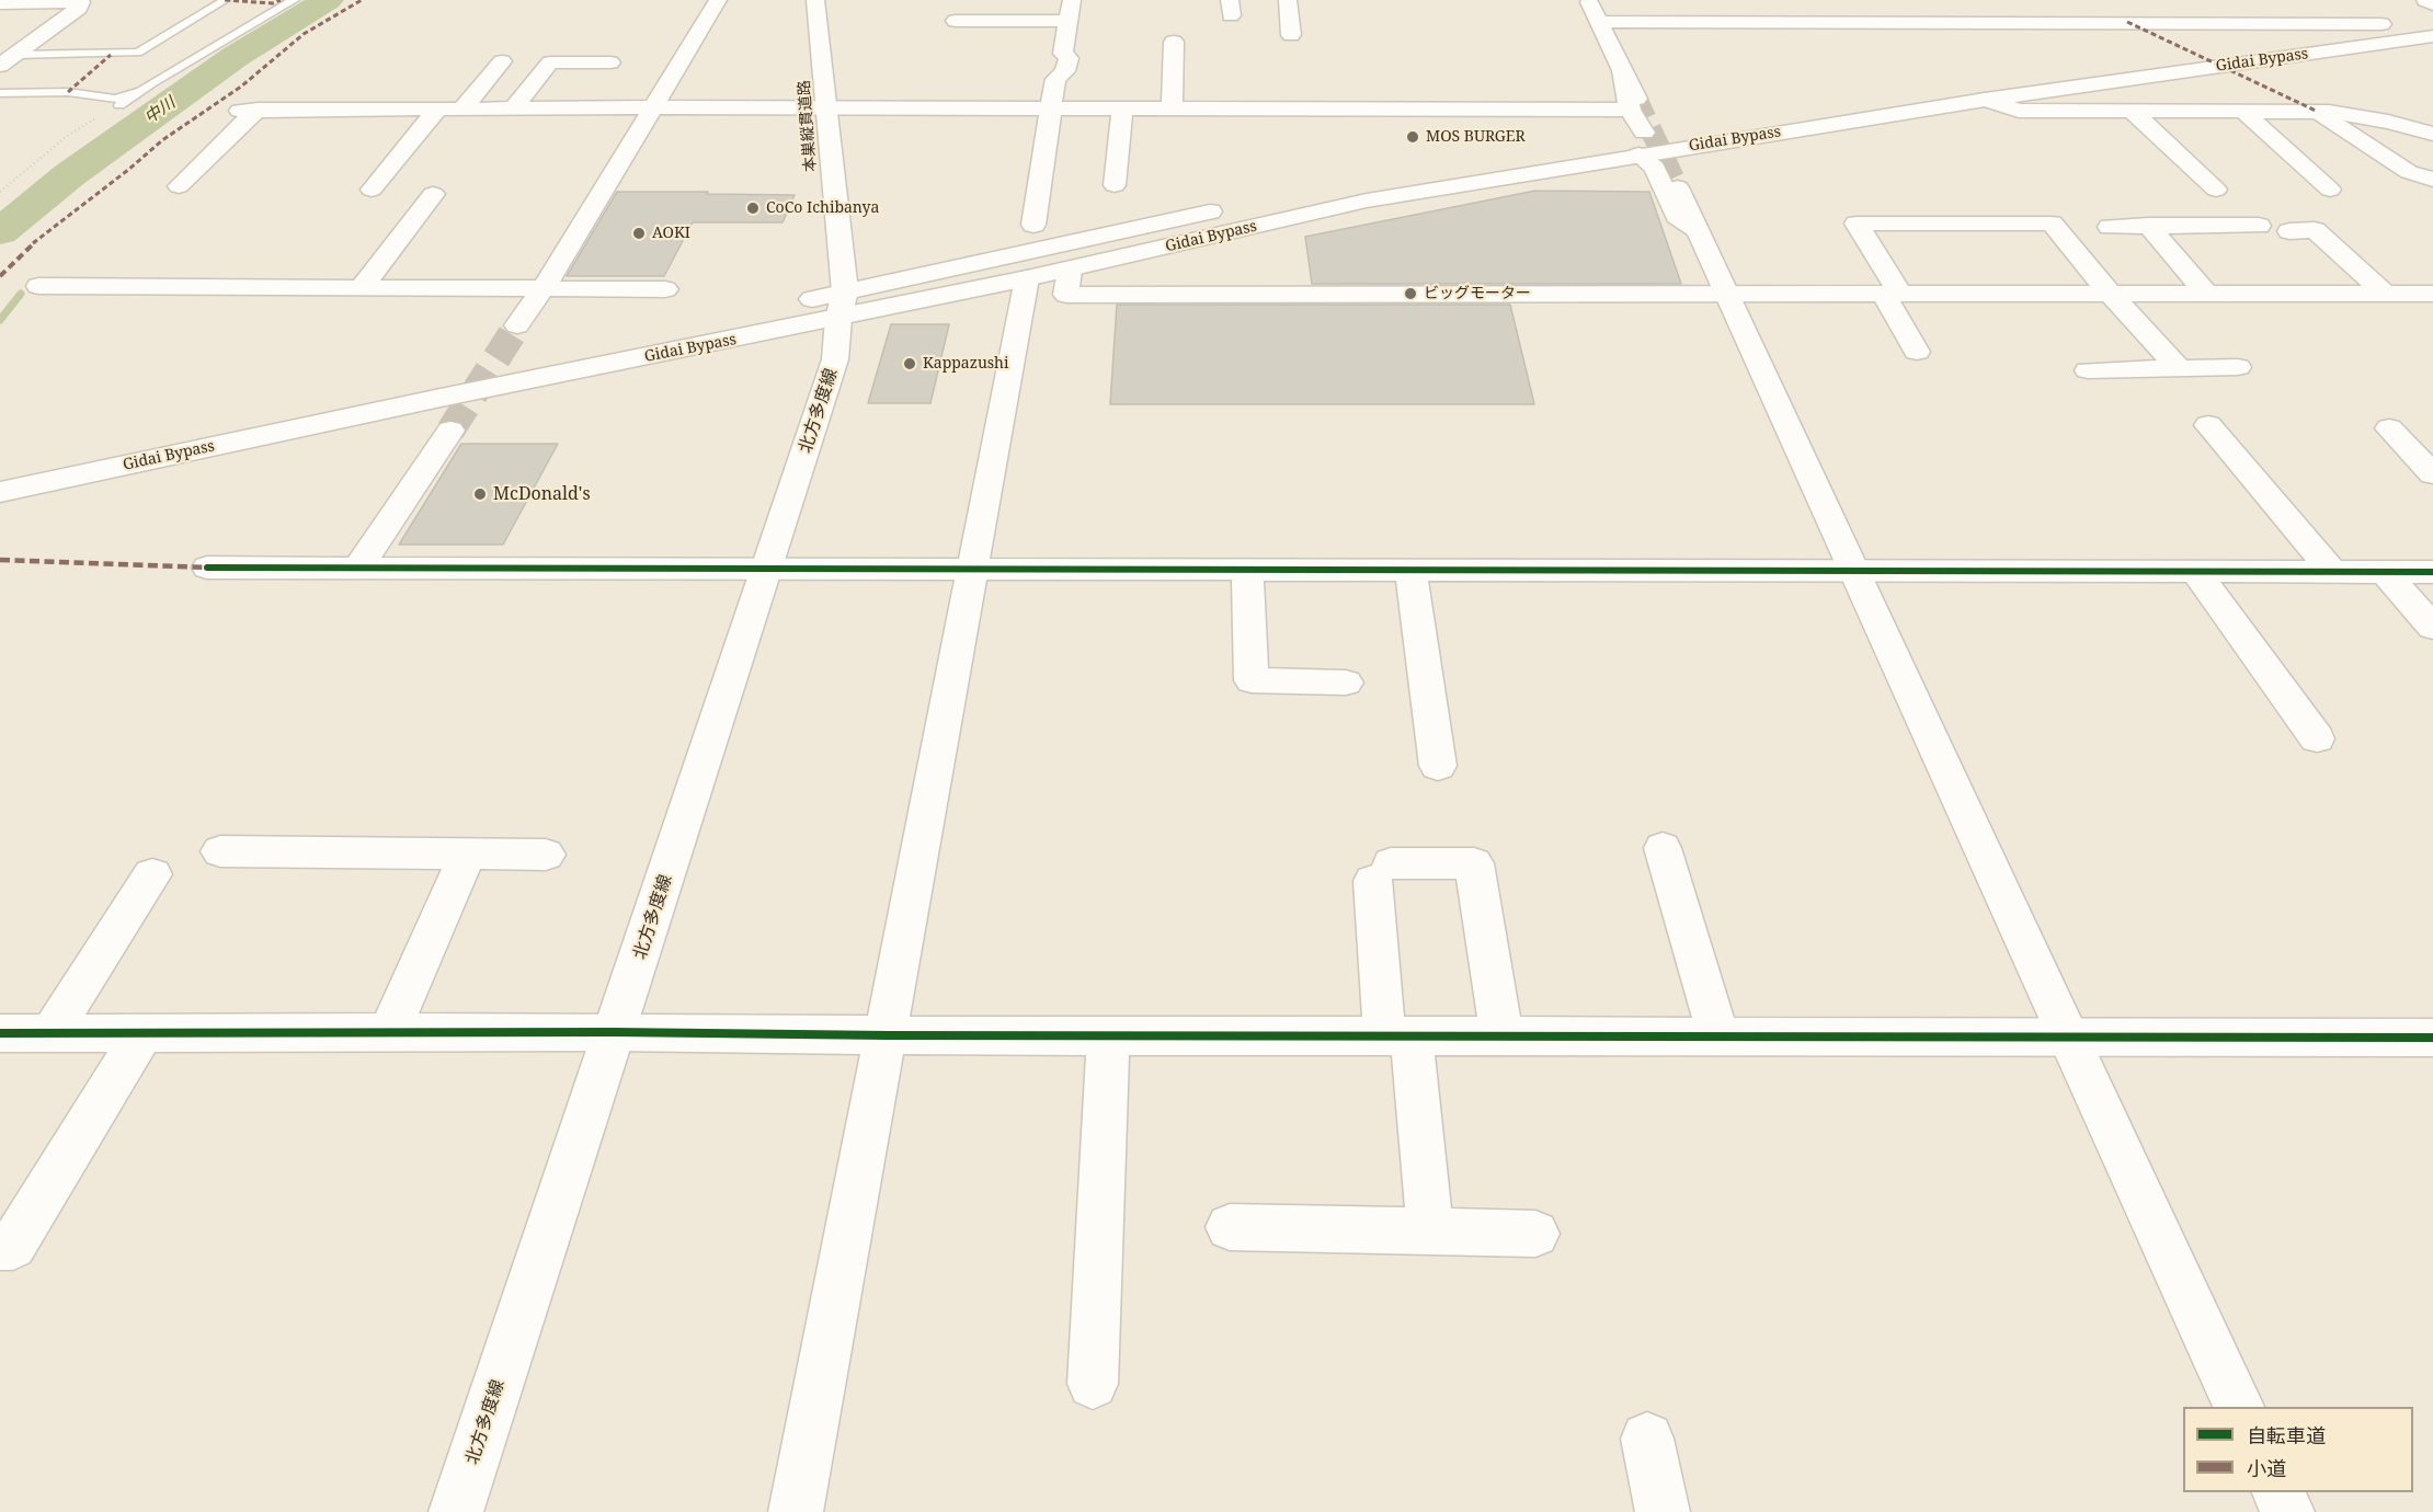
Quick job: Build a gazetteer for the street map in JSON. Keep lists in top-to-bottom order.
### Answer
{
  "streets": {
    "main road": ["Gidai Bypass", "本巣縦貫道路", "北方多度線"]
  },
  "crossings": [
    ["Gidai Bypass", "本巣縦貫道路"],
    ["Gidai Bypass", "北方多度線"],
    ["本巣縦貫道路", "北方多度線"]
  ],
  "water": ["中川"],
  "places": [
    "MOS BURGER",
    "CoCo Ichibanya",
    "AOKI",
    "ビッグモーター",
    "Kappazushi",
    "McDonald's"
  ],
  "legend": ["自転車道", "小道"]
}
